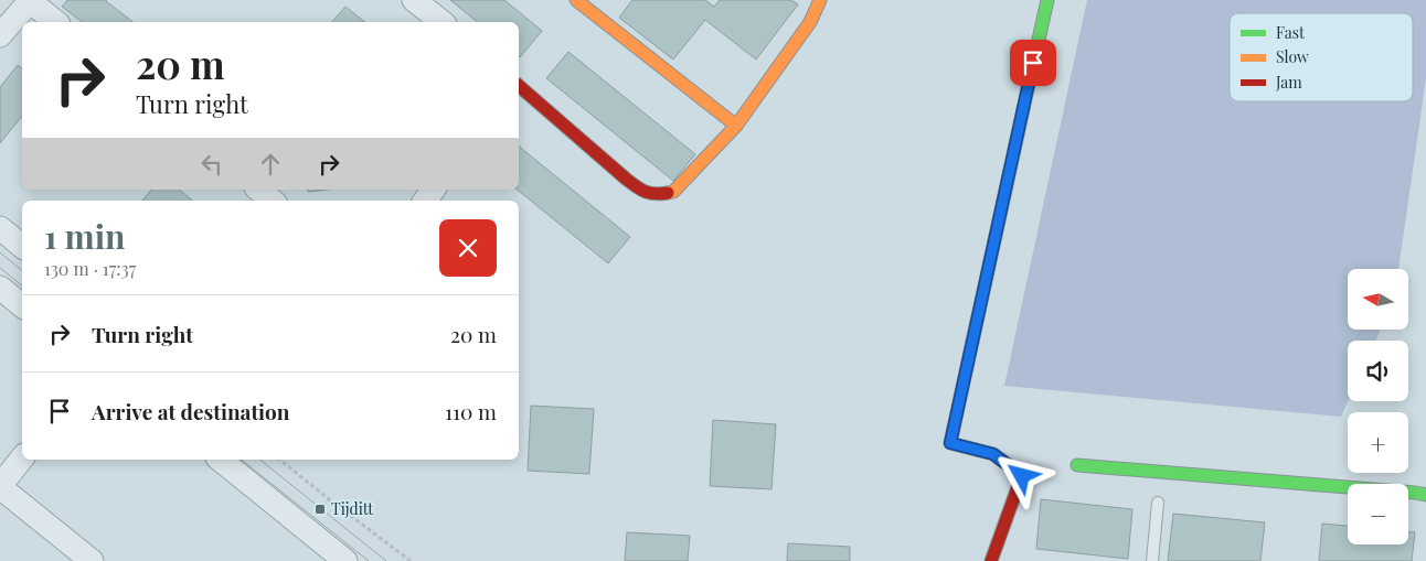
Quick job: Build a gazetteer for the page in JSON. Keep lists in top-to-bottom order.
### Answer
{
  "places": {
    "transit": ["Tijditt"]
  },
  "legend": ["Fast", "Slow", "Jam"],
  "north": "left",
  "page": {
    "turn": ["20 m", "Turn right"],
    "heading": ["1 min", "130 m · 17:37"],
    "map_buttons": ["+", "−"],
    "list": [
      {
        "name": "Turn right",
        "value": "20 m"
      },
      {
        "name": "Arrive at destination",
        "value": "110 m"
      }
    ]
  }
}
